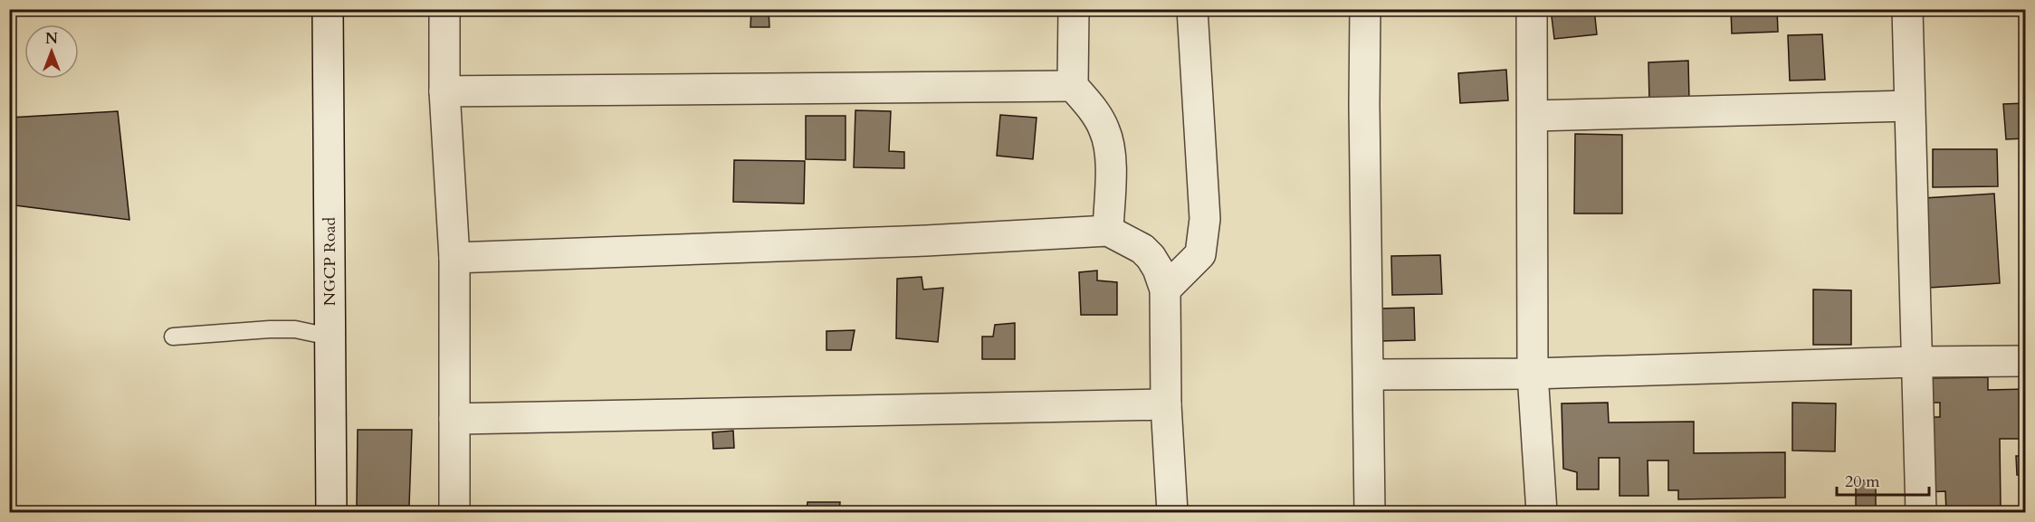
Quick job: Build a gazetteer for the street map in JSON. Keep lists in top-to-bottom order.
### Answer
{
  "streets": {
    "street": ["NGCP Road"]
  },
  "scale_bar": "20 m",
  "north": "top"
}
